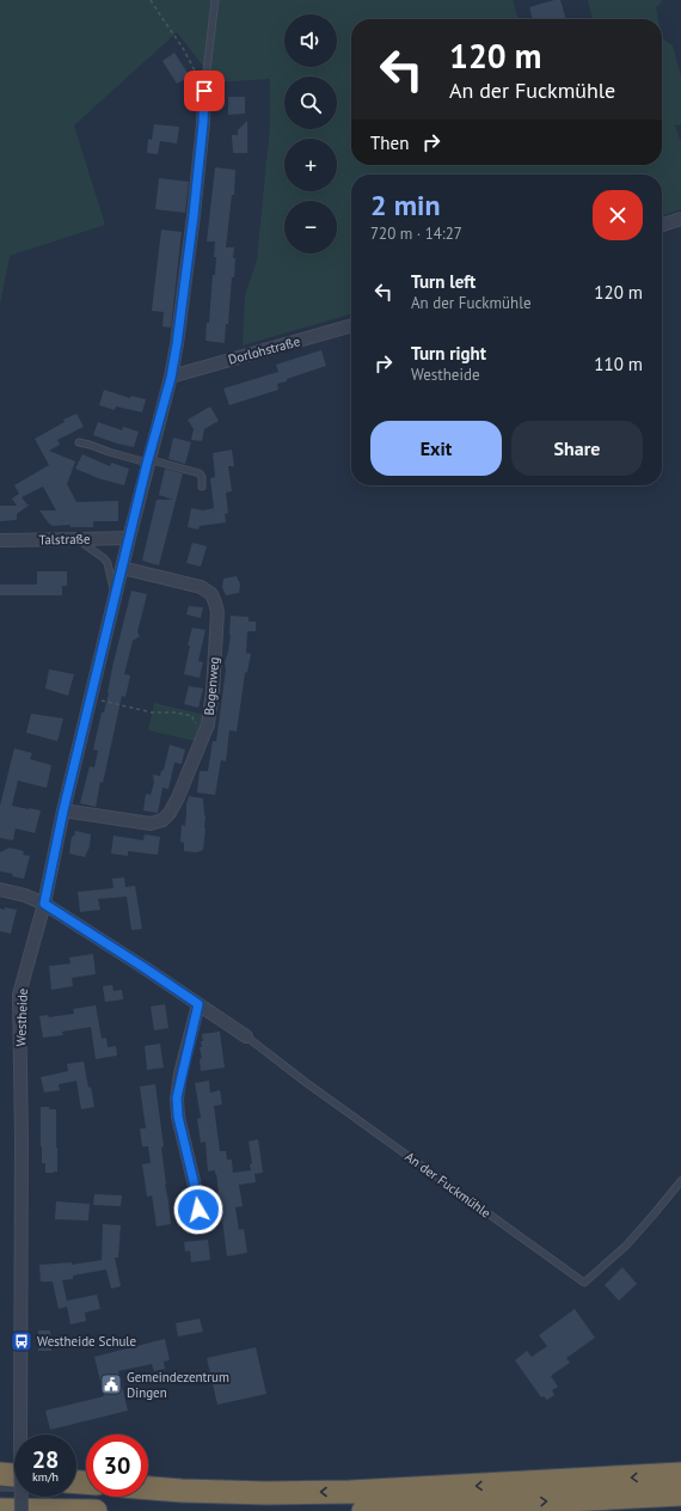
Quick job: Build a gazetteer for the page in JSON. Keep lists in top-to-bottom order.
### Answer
{
  "streets": {
    "street": [
      "Dorlohstraße",
      "Talstraße",
      "Bogenweg",
      "Westheide",
      "An der Fuckmühle"
    ]
  },
  "crossings": [
    ["Dorlohstraße", "Westheide"],
    ["Talstraße", "Westheide"],
    ["Bogenweg", "Westheide"],
    ["Westheide", "An der Fuckmühle"]
  ],
  "places": {
    "bus stop": ["Westheide Schule"],
    "public building": ["Gemeindezentrum Dingen"]
  },
  "page": {
    "map_buttons": ["+", "−"],
    "turn": ["120 m", "An der Fuckmühle"],
    "then": "Then",
    "heading": ["2 min", "720 m · 14:27"],
    "list": [
      {
        "name": "Turn left",
        "note": "An der Fuckmühle",
        "value": "120 m"
      },
      {
        "name": "Turn right",
        "note": "Westheide",
        "value": "110 m"
      }
    ],
    "buttons": ["Exit", "Share"],
    "speed": "28 km/h",
    "limit": "30"
  }
}
